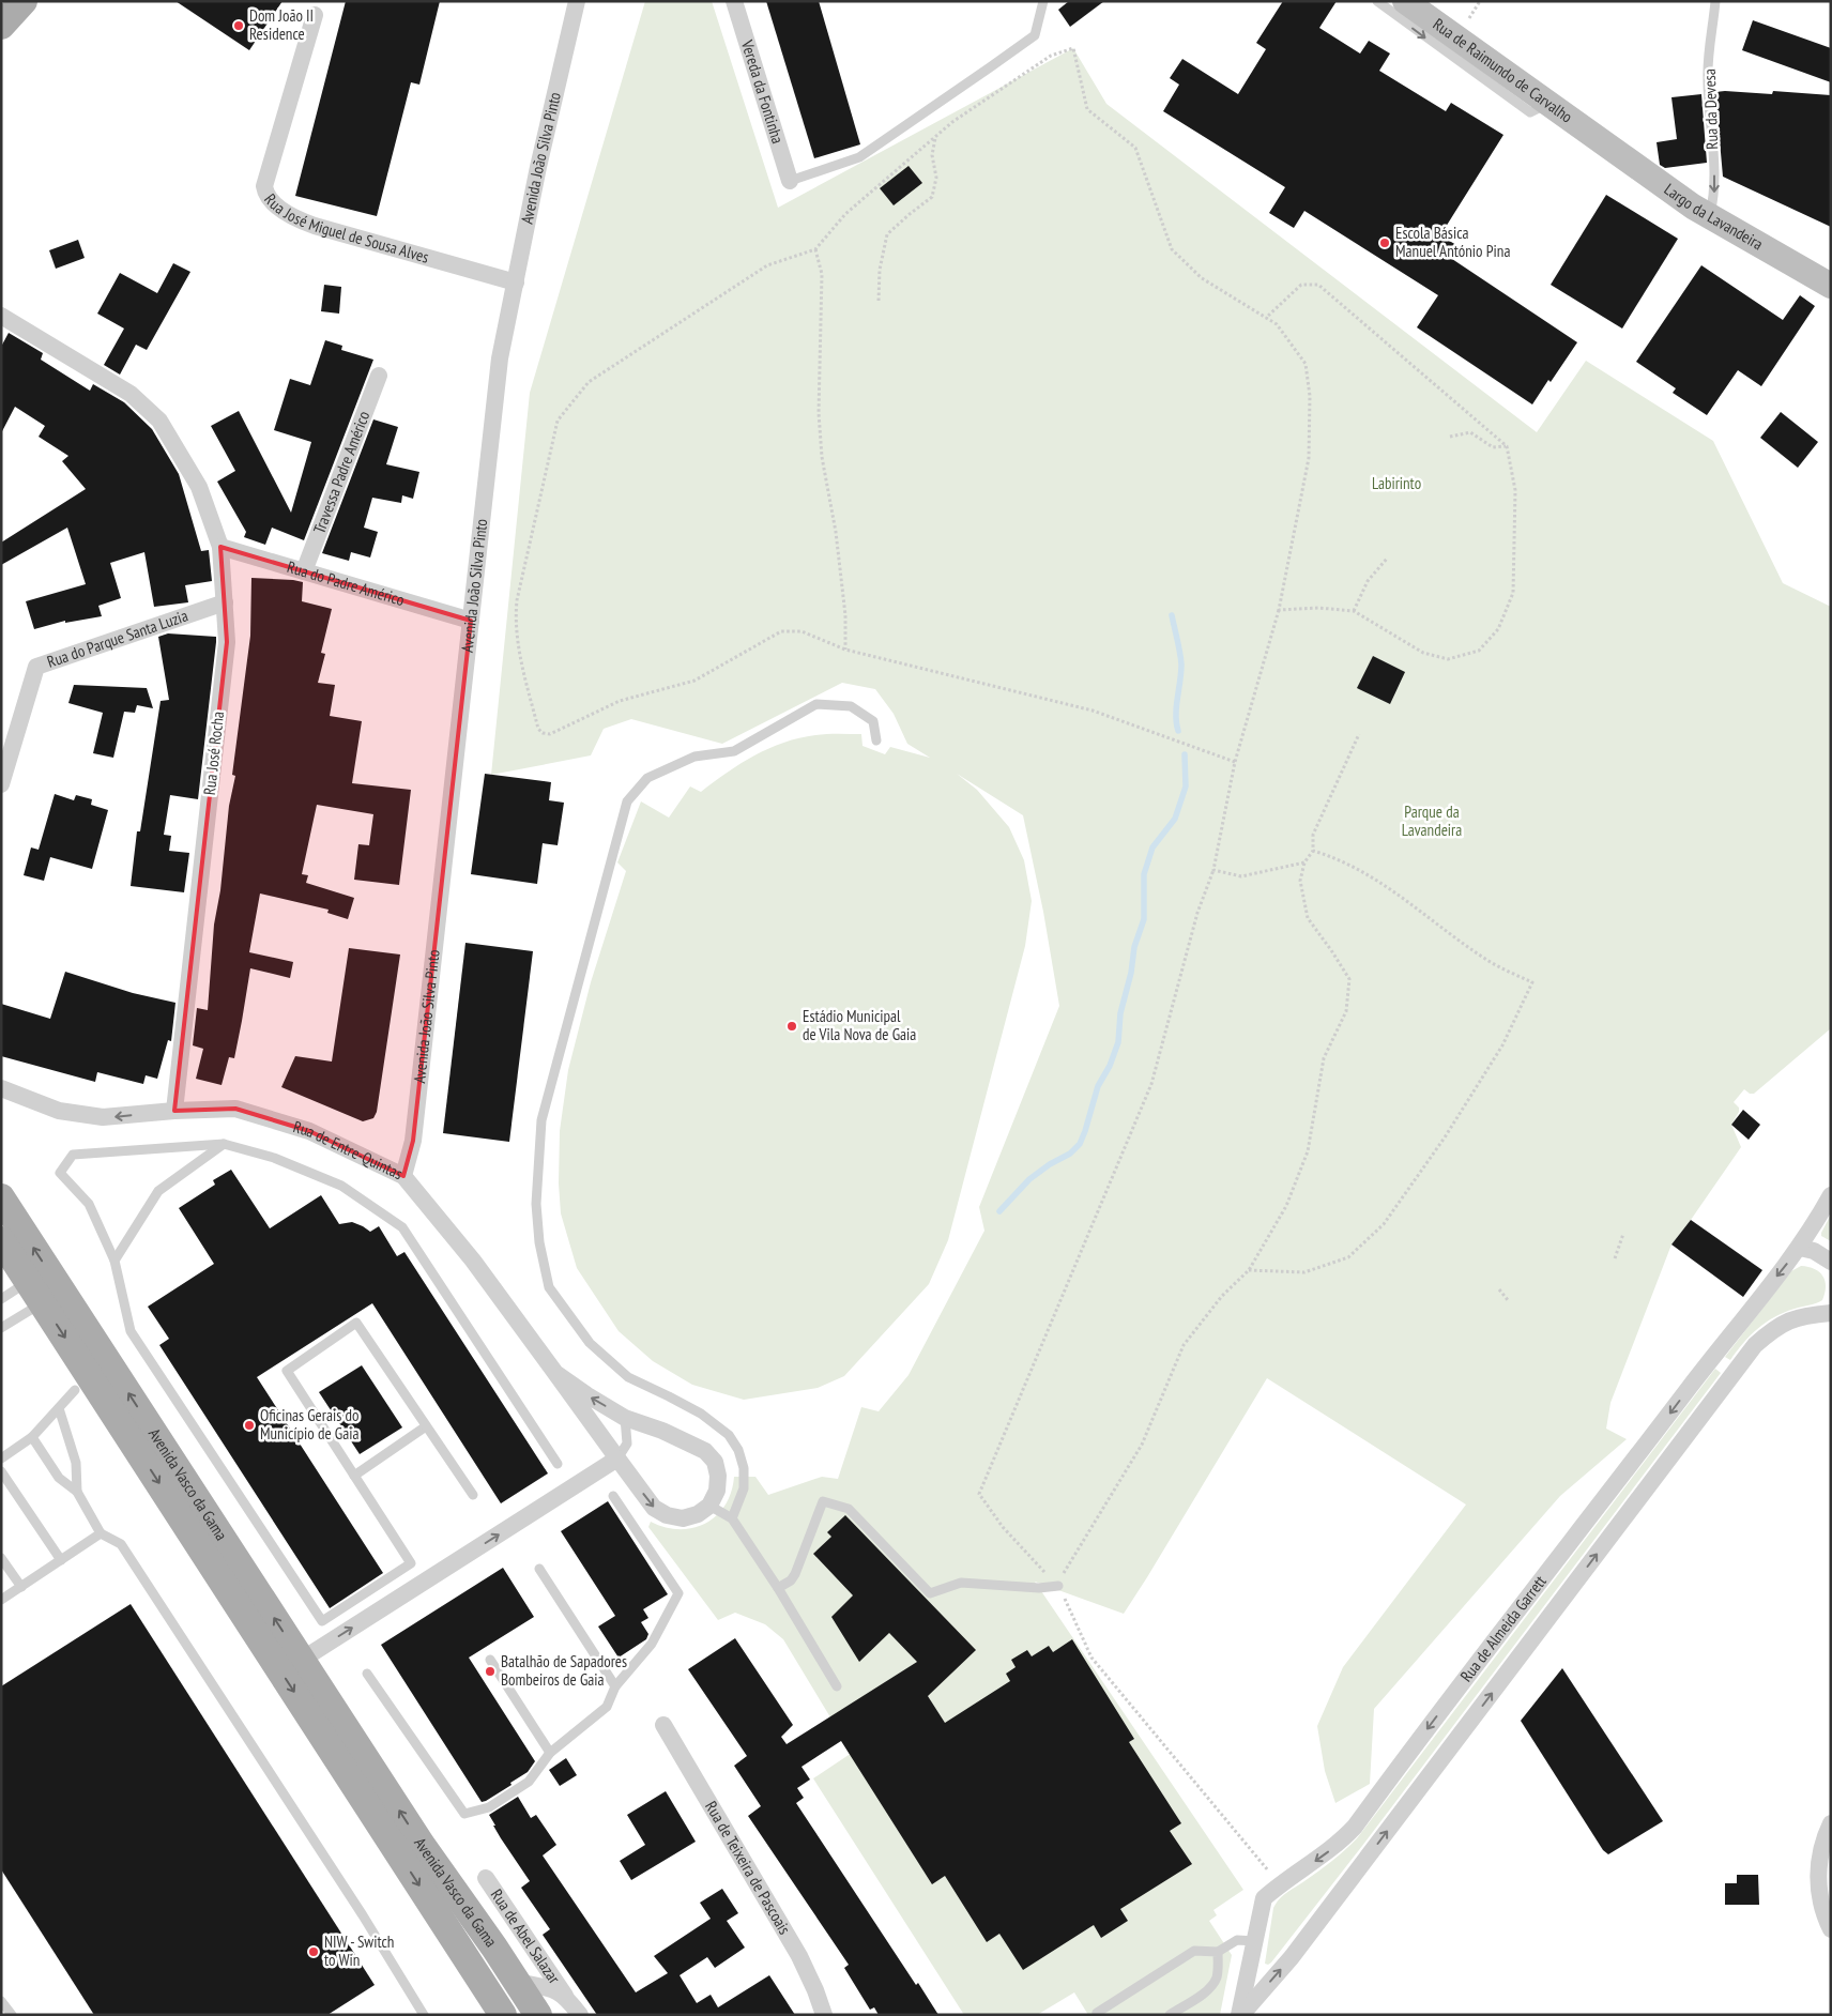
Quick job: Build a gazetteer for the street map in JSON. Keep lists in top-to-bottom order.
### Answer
{
  "streets": {
    "main road": ["Rua de Raimundo de Carvalho", "Largo da Lavandeira", "Avenida Vasco da Gama"],
    "street": [
      "Vereda da Fontinha",
      "Avenida João Silva Pinto",
      "Rua José Miguel de Sousa Alves",
      "Travessa Padre Américo",
      "Rua do Padre Américo",
      "Rua do Parque Santa Luzia",
      "Rua José Rocha",
      "Rua de Entre-Quintas",
      "Rua de Almeida Garrett",
      "Rua de Teixeira de Pascoais",
      "Rua de Abel Salazar"
    ],
    "lane": ["Rua da Devesa"]
  },
  "crossings": [
    ["Rua de Raimundo de Carvalho", "Largo da Lavandeira"],
    ["Rua da Devesa", "Largo da Lavandeira"],
    ["Avenida João Silva Pinto", "Rua José Miguel de Sousa Alves"],
    ["Avenida João Silva Pinto", "Rua do Padre Américo"],
    ["Avenida João Silva Pinto", "Rua de Entre-Quintas"],
    ["Travessa Padre Américo", "Rua do Padre Américo"],
    ["Rua do Padre Américo", "Rua José Rocha"],
    ["Rua do Parque Santa Luzia", "Rua José Rocha"],
    ["Rua José Rocha", "Rua de Entre-Quintas"],
    ["Avenida Vasco da Gama", "Rua de Abel Salazar"]
  ],
  "one_way": ["Rua da Devesa"],
  "parks": ["Labirinto", "Parque da Lavandeira"],
  "places": [
    "Dom João II Residence",
    "Escola Básica Manuel António Pina",
    "Estádio Municipal de Vila Nova de Gaia",
    "Oficinas Gerais do Município de Gaia",
    "Batalhão de Sapadores Bombeiros de Gaia",
    "NIW - Switch to Win"
  ]
}
